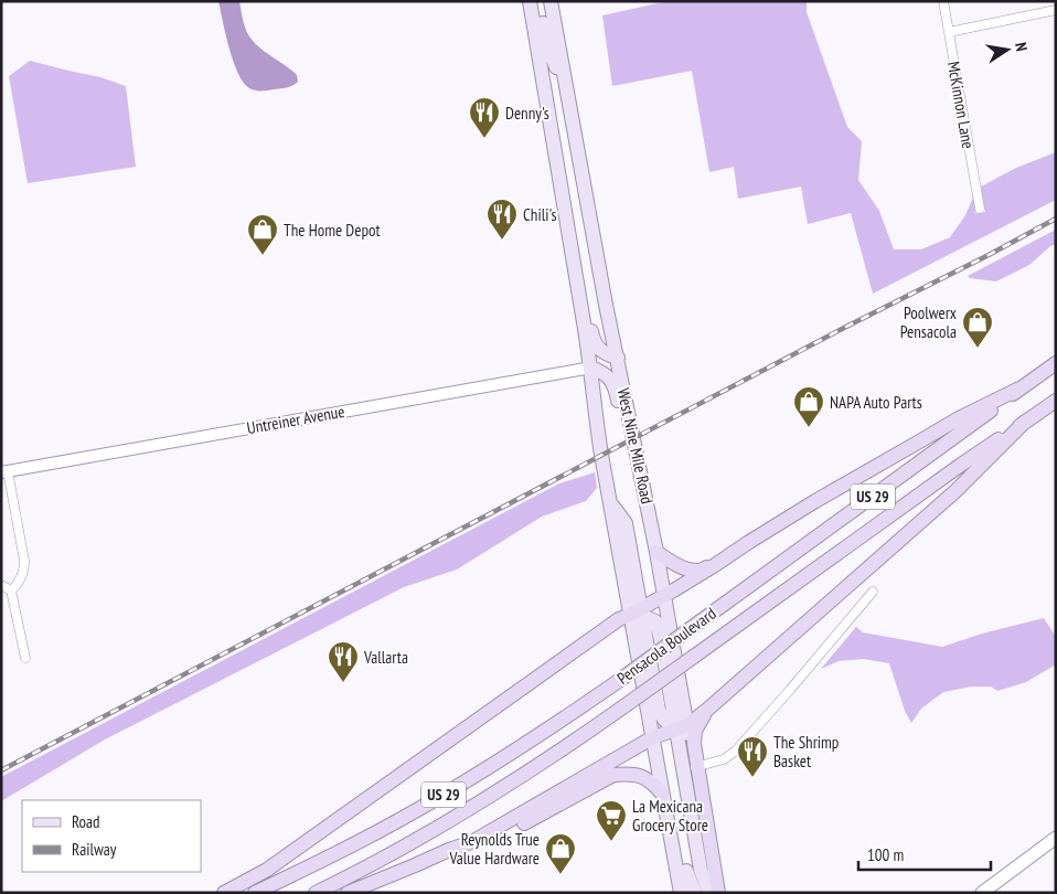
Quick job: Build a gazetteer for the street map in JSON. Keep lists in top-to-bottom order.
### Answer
{
  "streets": {
    "highway": ["US 29", "Pensacola Boulevard"],
    "main road": ["West Nine Mile Road"],
    "street": ["McKinnon Lane", "Untreiner Avenue"]
  },
  "crossings": [
    ["Untreiner Avenue", "West Nine Mile Road"]
  ],
  "places": {
    "restaurant": [
      "Denny's",
      "Chili's",
      "Vallarta",
      "The Shrimp Basket"
    ],
    "shop": [
      "The Home Depot",
      "Poolwerx Pensacola",
      "NAPA Auto Parts",
      "Reynolds True Value Hardware"
    ],
    "supermarket": ["La Mexicana Grocery Store"]
  },
  "legend": ["Road", "Railway"],
  "scale_bar": "100 m",
  "north": "right"
}
